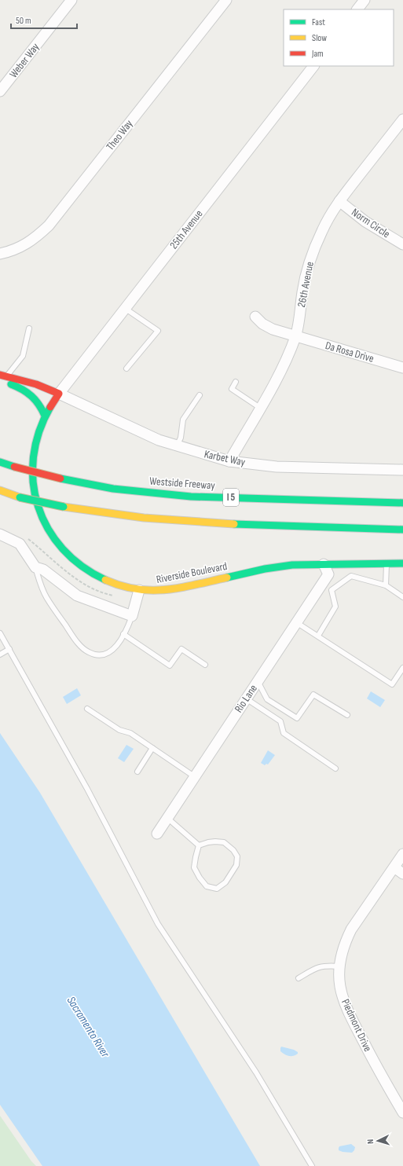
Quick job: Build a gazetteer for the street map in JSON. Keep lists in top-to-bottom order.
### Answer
{
  "streets": {
    "main road": ["Westside Freeway", "I 5", "Riverside Boulevard"],
    "street": [
      "Weber Way",
      "Theo Way",
      "Norm Circle",
      "25th Avenue",
      "26th Avenue",
      "Da Rosa Drive",
      "Karbet Way",
      "Rio Lane",
      "Piedmont Drive"
    ]
  },
  "crossings": [
    ["Norm Circle", "26th Avenue"],
    ["25th Avenue", "Karbet Way"],
    ["25th Avenue", "Riverside Boulevard"],
    ["26th Avenue", "Da Rosa Drive"],
    ["26th Avenue", "Karbet Way"],
    ["Karbet Way", "Riverside Boulevard"],
    ["Riverside Boulevard", "Rio Lane"]
  ],
  "water": ["Sacramento River"],
  "legend": ["Fast", "Slow", "Jam"],
  "scale_bar": "50 m",
  "north": "left"
}
